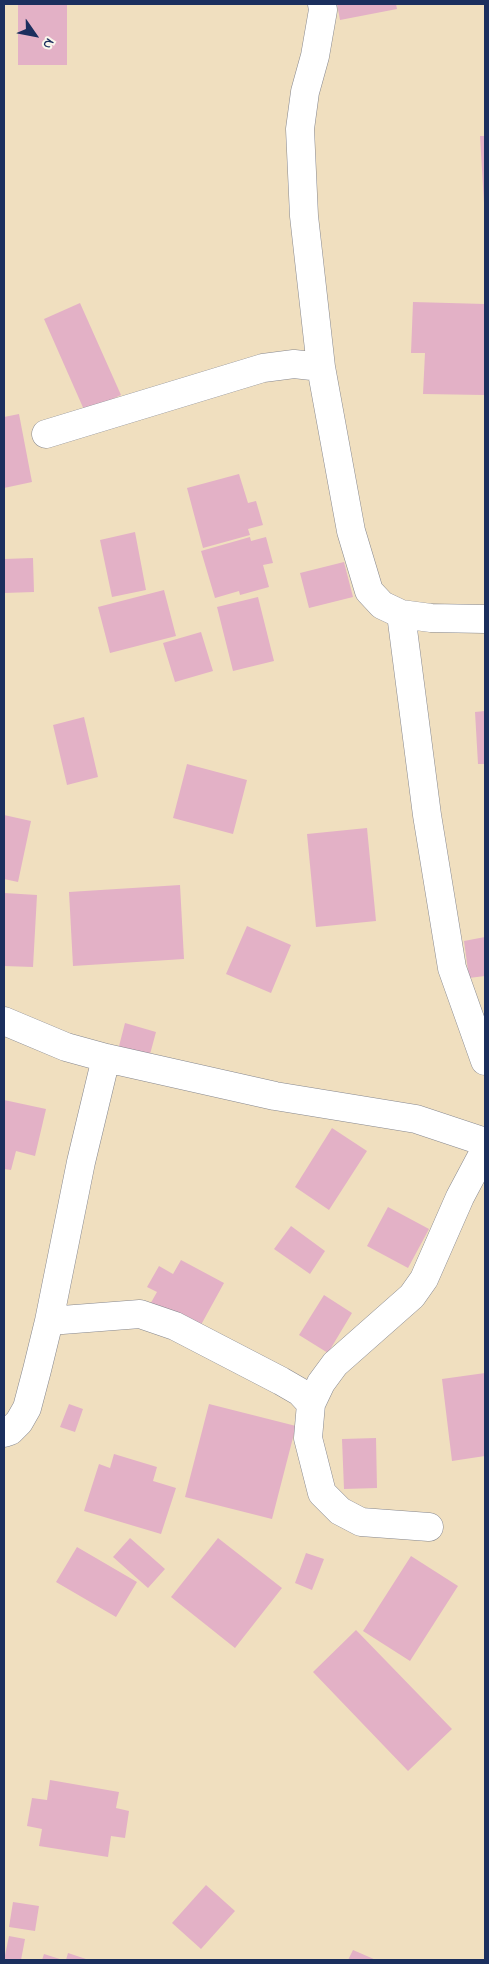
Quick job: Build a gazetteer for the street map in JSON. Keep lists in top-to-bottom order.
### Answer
{
  "north": "bottom right"
}
